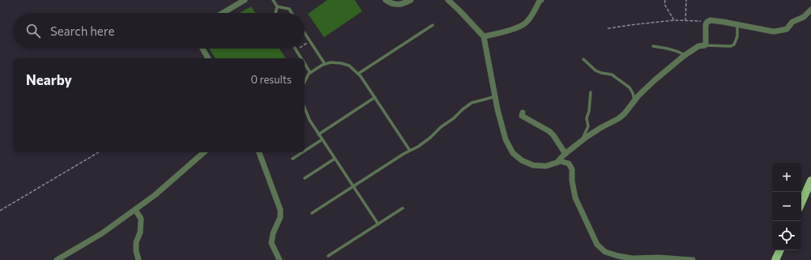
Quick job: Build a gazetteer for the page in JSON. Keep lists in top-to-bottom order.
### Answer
{
  "page": {
    "search": "Search here",
    "heading": ["Nearby", "0 results"],
    "map_buttons": ["+", "−"]
  }
}
